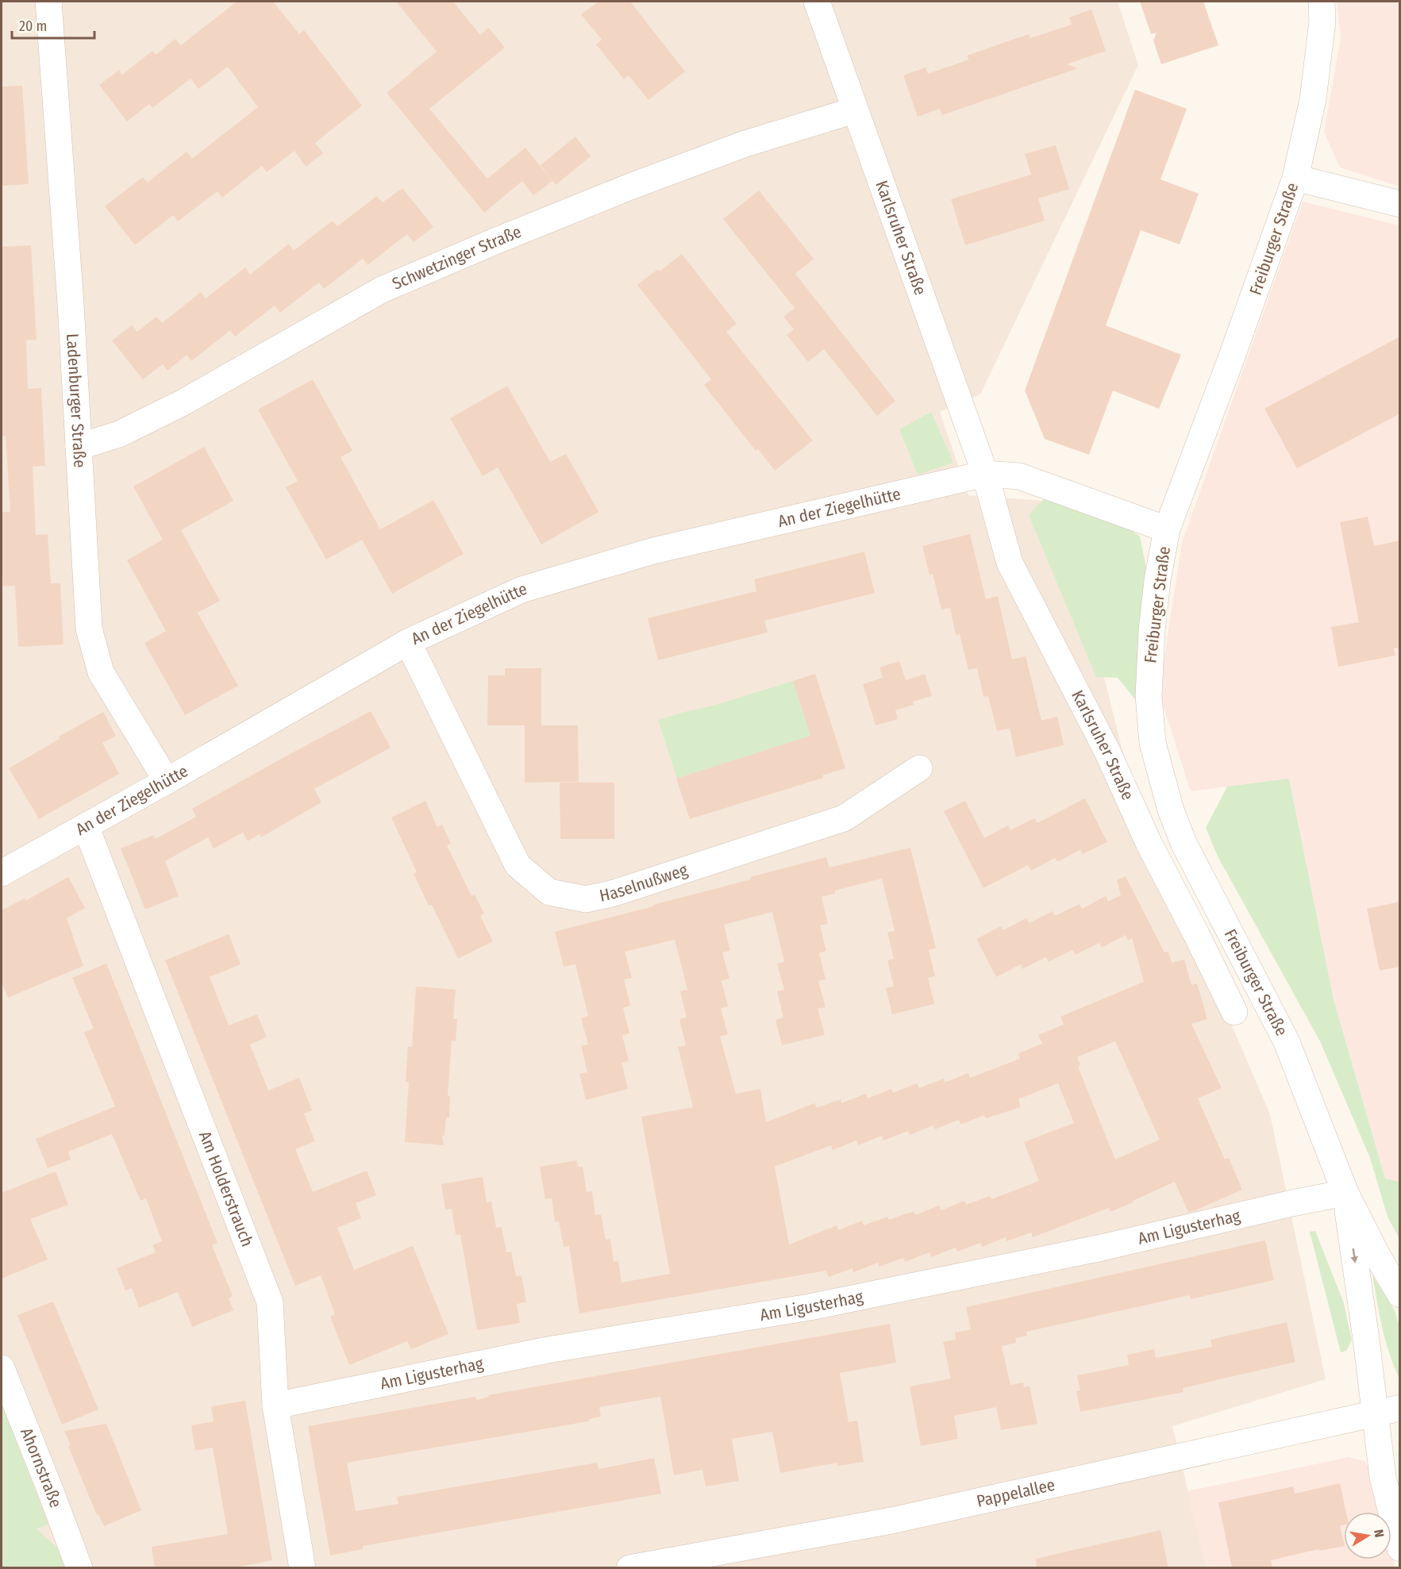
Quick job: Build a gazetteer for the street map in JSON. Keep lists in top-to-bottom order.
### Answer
{
  "streets": {
    "street": [
      "Karlsruher Straße",
      "Freiburger Straße",
      "Schwetzinger Straße",
      "Ladenburger Straße",
      "An der Ziegelhütte",
      "Haselnußweg",
      "Am Holderstrauch",
      "Am Ligusterhag",
      "Ahornstraße",
      "Pappelallee"
    ]
  },
  "crossings": [
    ["Karlsruher Straße", "Schwetzinger Straße"],
    ["Karlsruher Straße", "An der Ziegelhütte"],
    ["Freiburger Straße", "Am Ligusterhag"],
    ["Freiburger Straße", "Pappelallee"],
    ["Schwetzinger Straße", "Ladenburger Straße"],
    ["Ladenburger Straße", "An der Ziegelhütte"],
    ["An der Ziegelhütte", "Haselnußweg"],
    ["An der Ziegelhütte", "Am Holderstrauch"],
    ["Am Holderstrauch", "Am Ligusterhag"]
  ],
  "scale_bar": "20 m",
  "north": "right"
}
